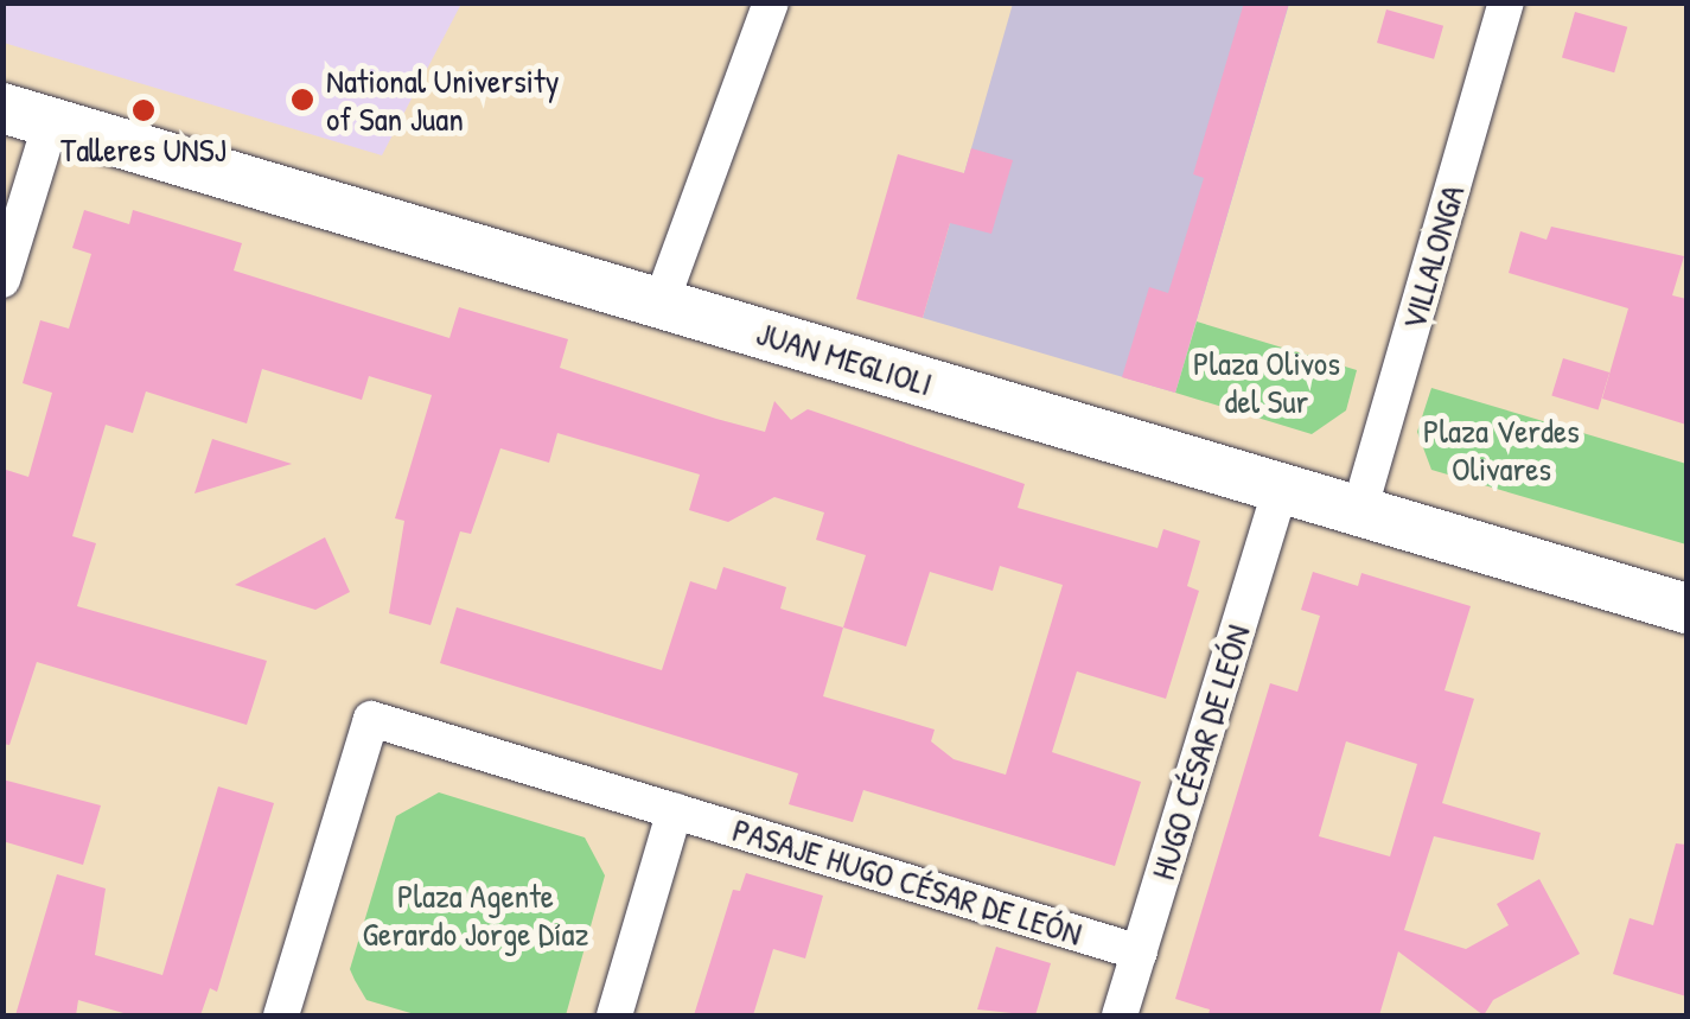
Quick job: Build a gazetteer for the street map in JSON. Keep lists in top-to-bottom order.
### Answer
{
  "streets": {
    "main road": ["JUAN MEGLIOLI"],
    "street": ["VILLALONGA", "HUGO CÉSAR DE LEÓN", "PASAJE HUGO CÉSAR DE LEÓN"]
  },
  "crossings": [
    ["VILLALONGA", "JUAN MEGLIOLI"],
    ["JUAN MEGLIOLI", "HUGO CÉSAR DE LEÓN"],
    ["HUGO CÉSAR DE LEÓN", "PASAJE HUGO CÉSAR DE LEÓN"]
  ],
  "parks": ["Plaza Olivos del Sur", "Plaza Verdes Olivares", "Plaza Agente Gerardo Jorge Díaz"],
  "places": ["National University of San Juan", "Talleres UNSJ"]
}
